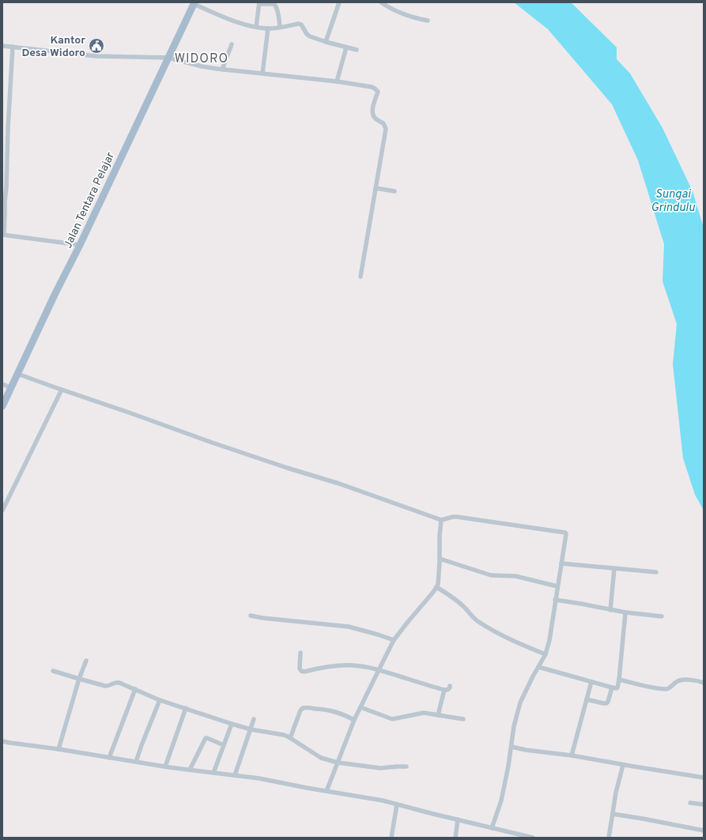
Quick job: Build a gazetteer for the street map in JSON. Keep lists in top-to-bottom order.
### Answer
{
  "streets": {
    "main road": ["Jalan Tentara Pelajar"]
  },
  "districts": ["WIDORO"],
  "water": ["Sungai Grindulu"],
  "places": {
    "public building": ["Kantor Desa Widoro"]
  }
}
